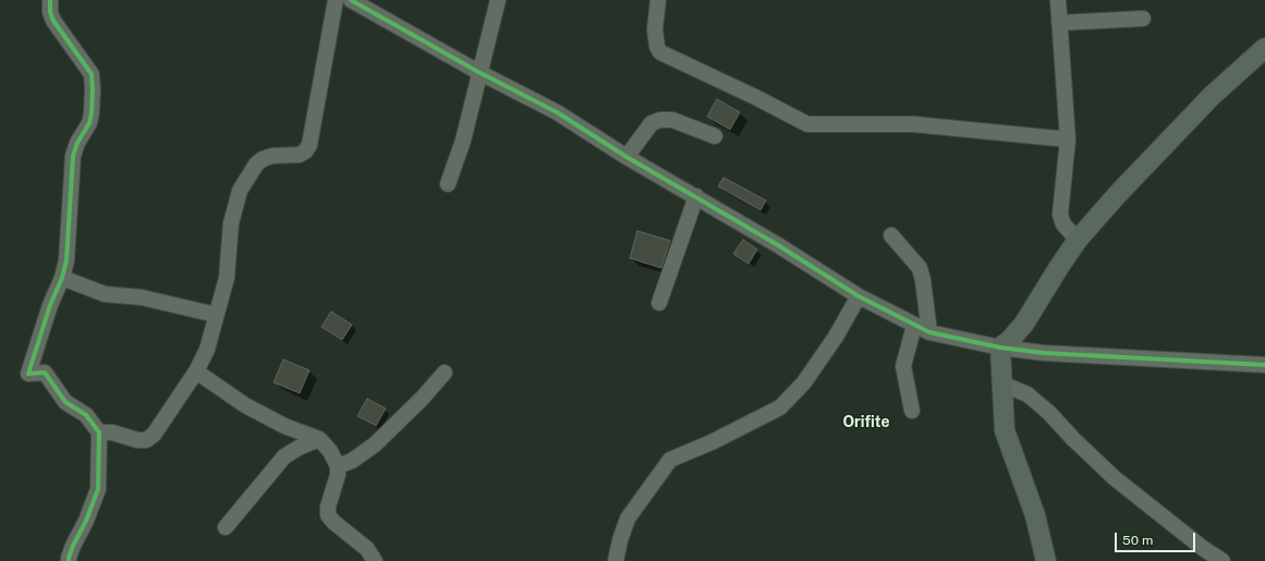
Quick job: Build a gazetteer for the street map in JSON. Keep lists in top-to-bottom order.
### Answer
{
  "districts": ["Orifite"],
  "scale_bar": "50 m"
}
